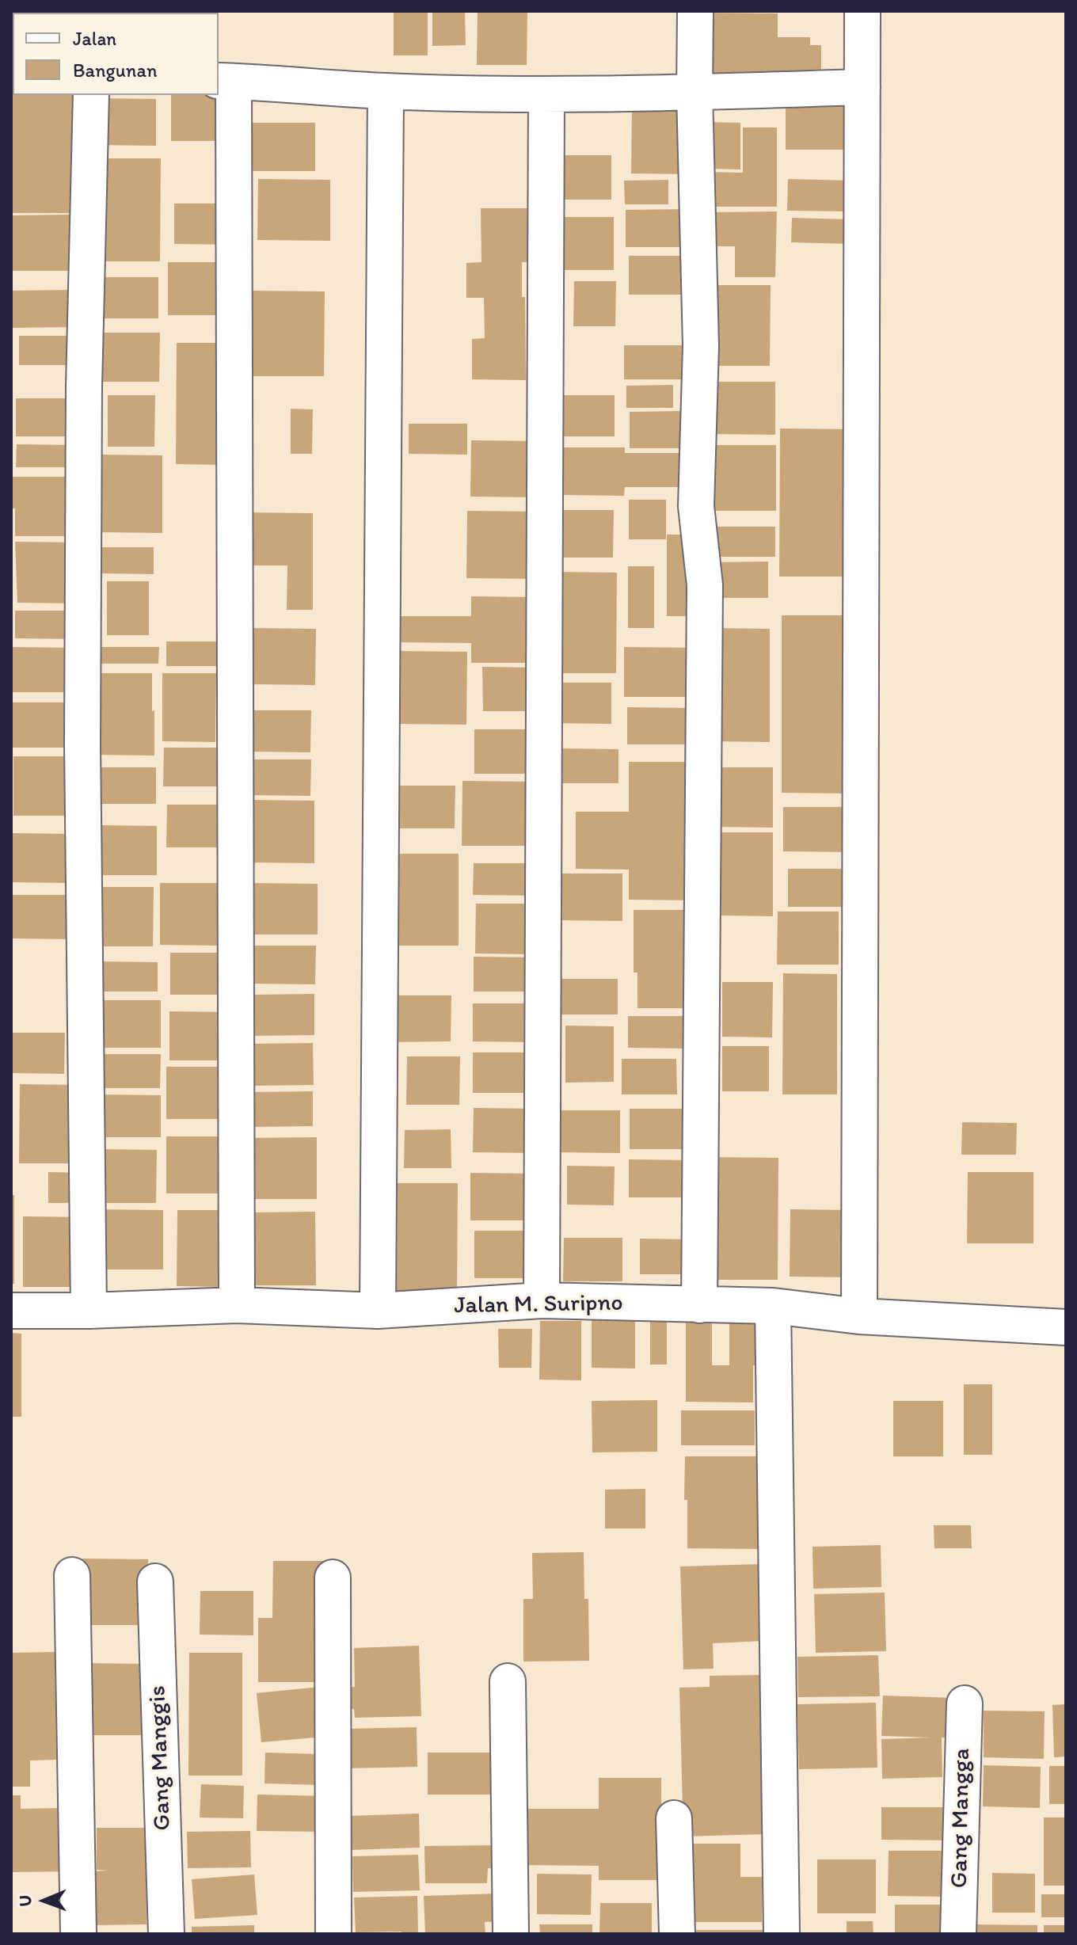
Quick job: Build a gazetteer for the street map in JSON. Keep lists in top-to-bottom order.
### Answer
{
  "streets": {
    "street": ["Jalan M. Suripno", "Gang Manggis", "Gang Mangga"]
  },
  "legend": ["Jalan", "Bangunan"],
  "north": "left"
}
